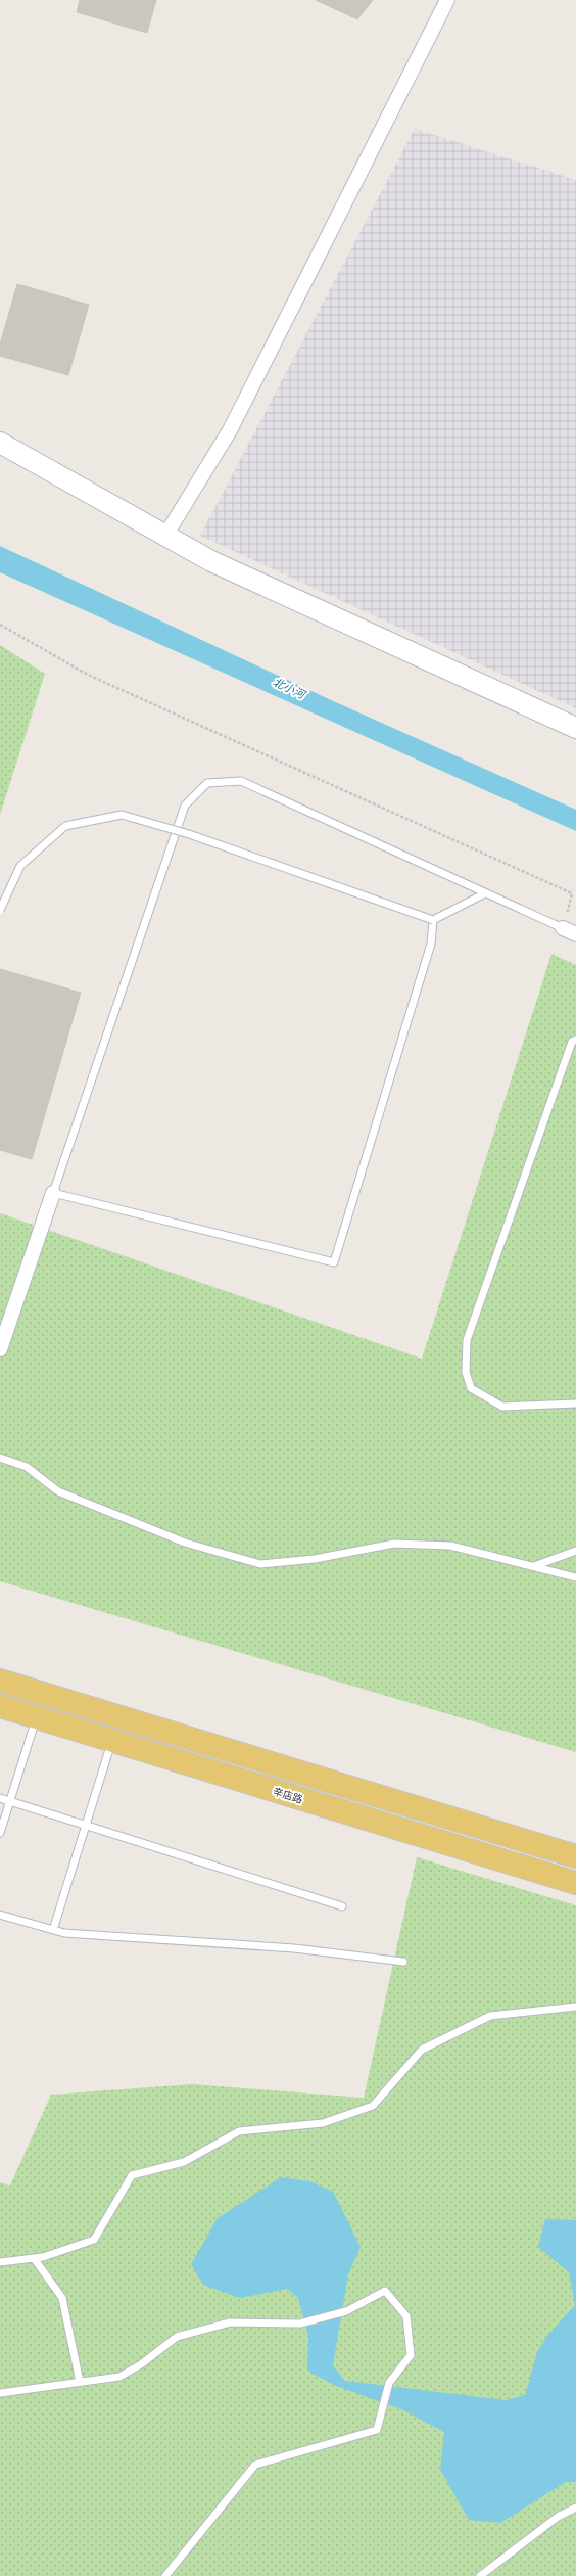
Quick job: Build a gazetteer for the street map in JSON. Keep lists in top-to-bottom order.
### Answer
{
  "streets": {
    "main road": ["辛店路"]
  },
  "water": ["北小河"]
}
